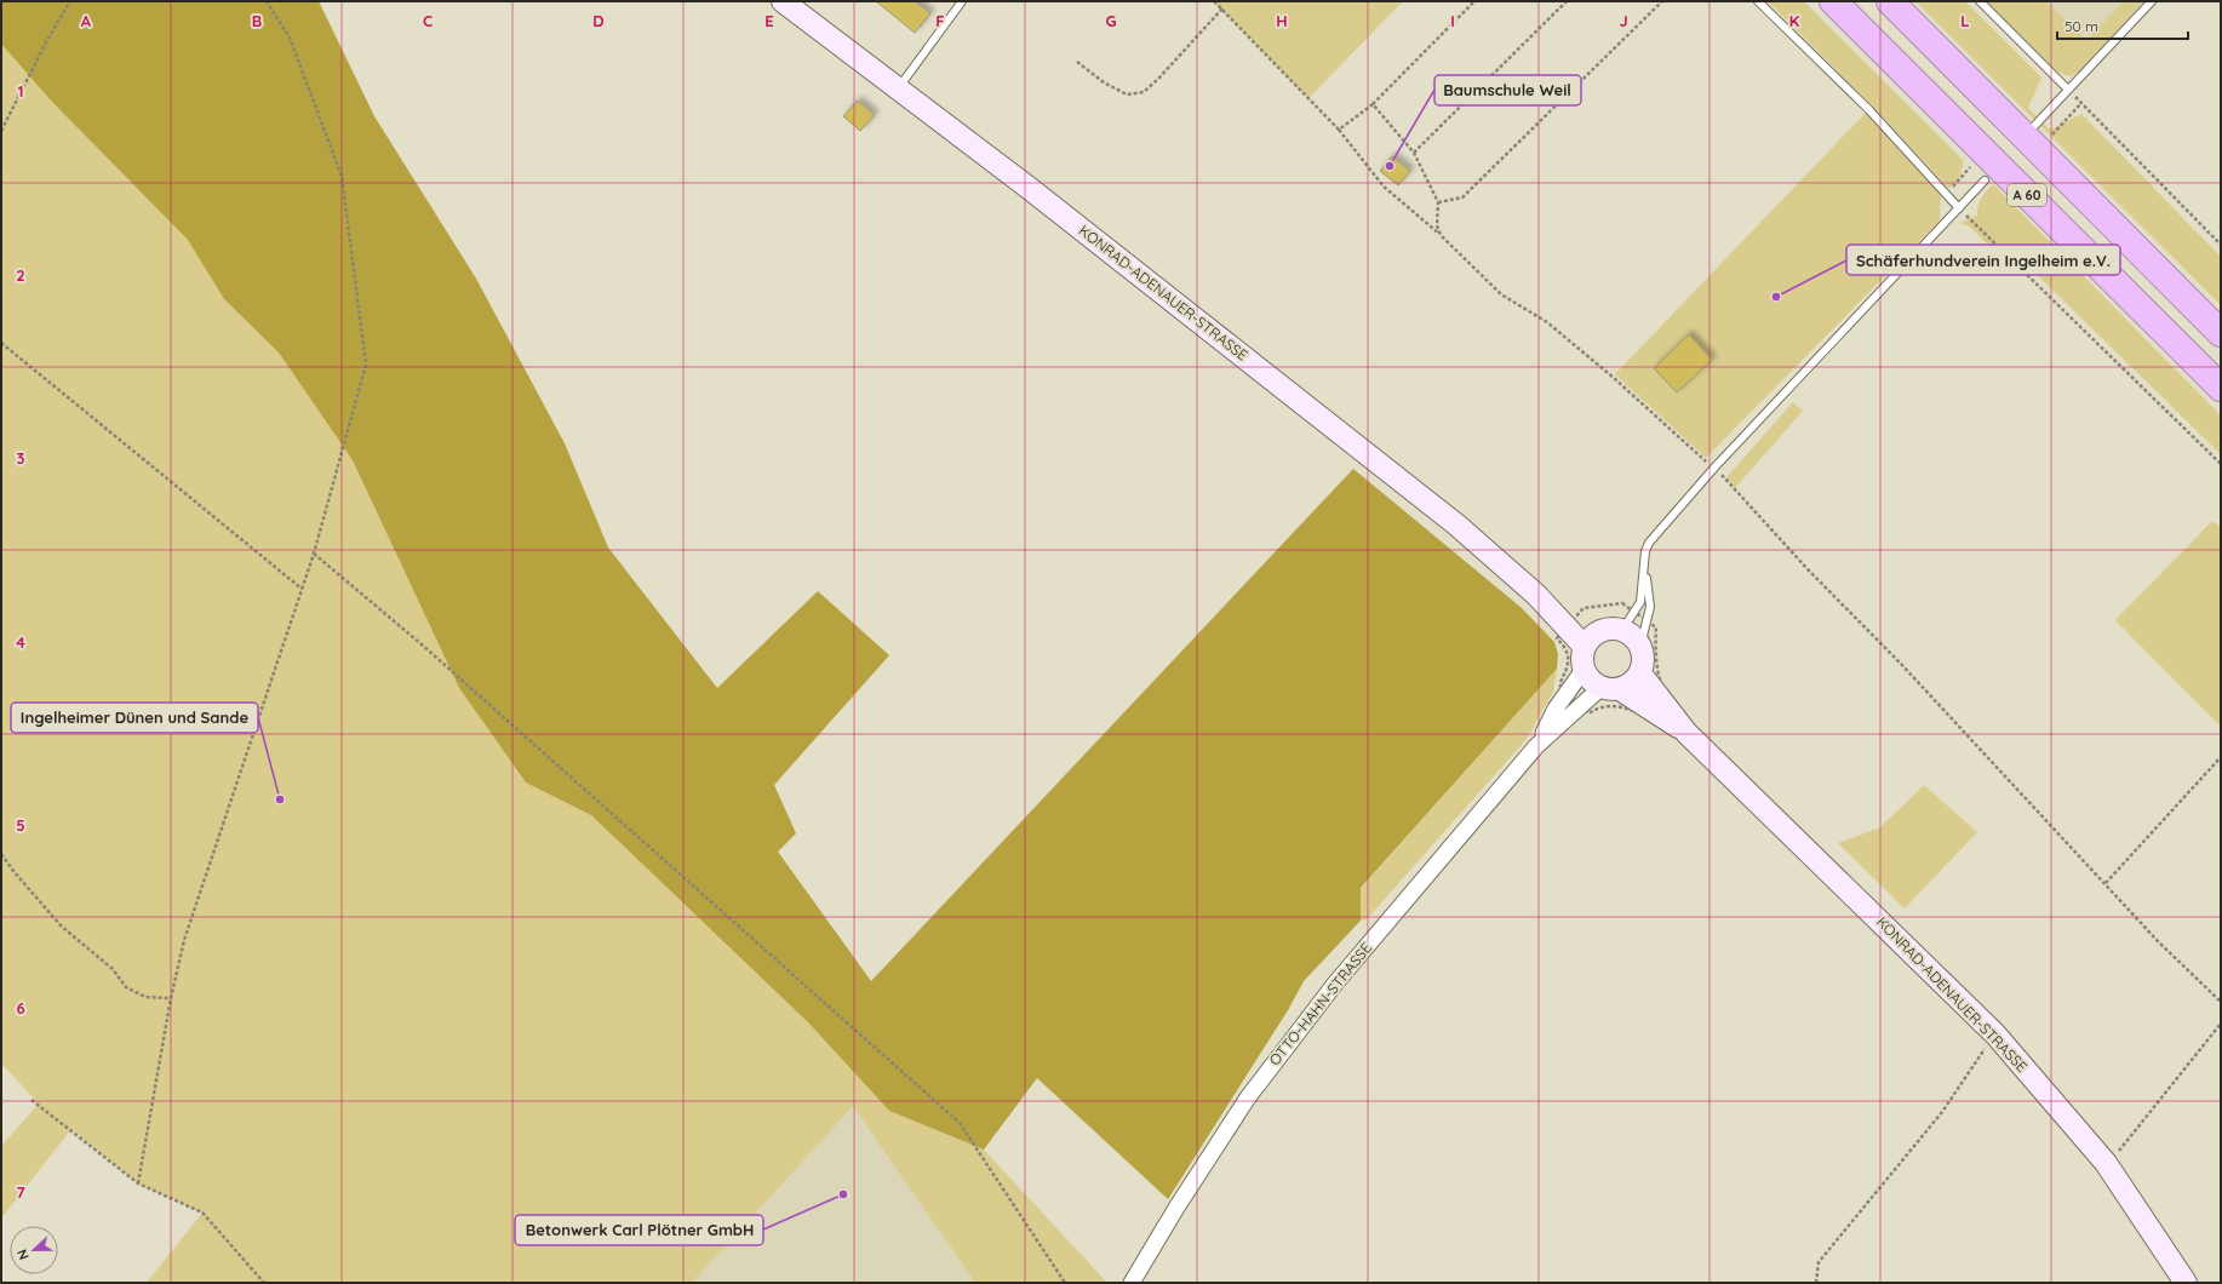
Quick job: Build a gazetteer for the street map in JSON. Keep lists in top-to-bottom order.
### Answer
{
  "streets": {
    "highway": ["A 60"],
    "main road": ["KONRAD-ADENAUER-STRASSE"],
    "street": ["OTTO-HAHN-STRASSE"]
  },
  "crossings": [
    ["KONRAD-ADENAUER-STRASSE", "OTTO-HAHN-STRASSE"]
  ],
  "places": [
    "Baumschule Weil",
    "Schäferhundverein Ingelheim e.V.",
    "Ingelheimer Dünen und Sande",
    "Betonwerk Carl Plötner GmbH"
  ],
  "scale_bar": "50 m",
  "north": "left",
  "grid": {
    "columns": [
      "A",
      "B",
      "C",
      "D",
      "E",
      "F",
      "G",
      "H",
      "I",
      "J",
      "K",
      "L"
    ],
    "rows": [
      "1",
      "2",
      "3",
      "4",
      "5",
      "6",
      "7"
    ]
  }
}
